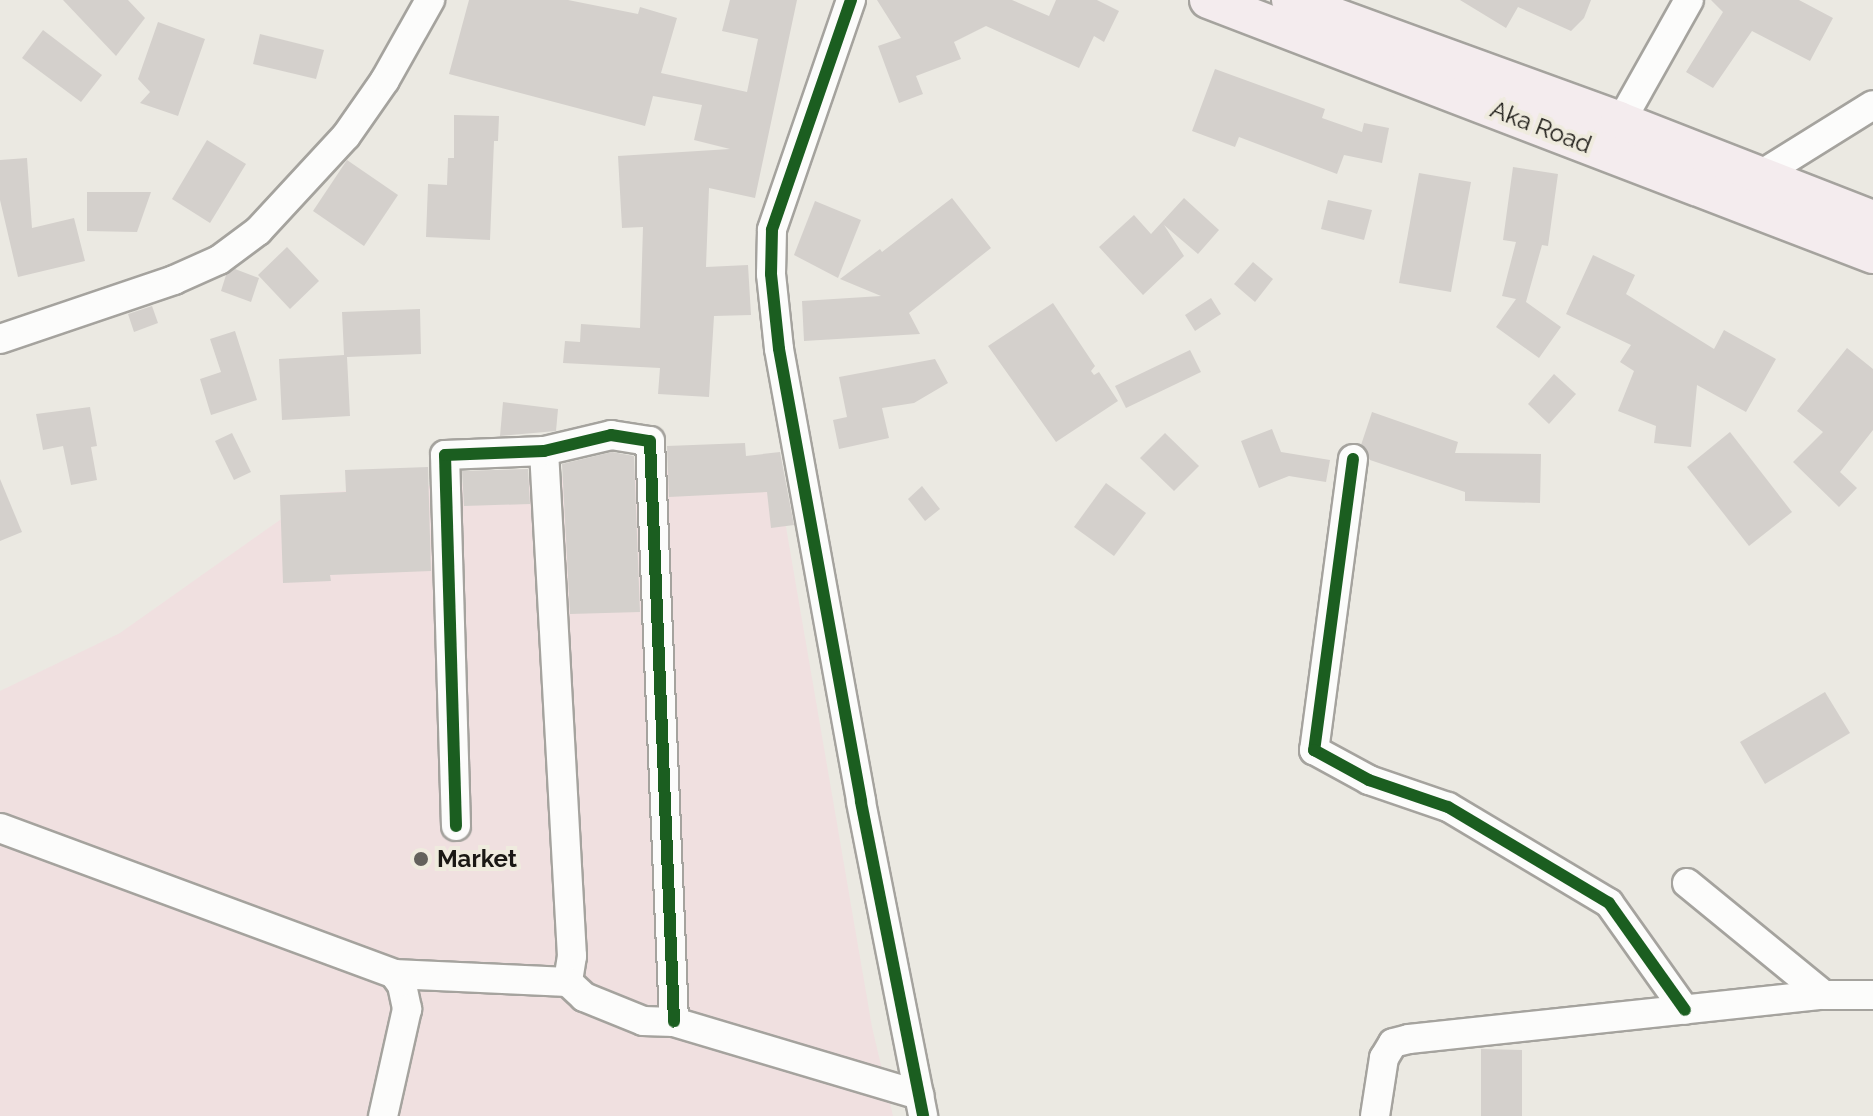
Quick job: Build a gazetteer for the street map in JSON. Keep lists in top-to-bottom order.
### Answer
{
  "streets": {
    "main road": ["Aka Road"]
  },
  "places": ["Market"]
}
